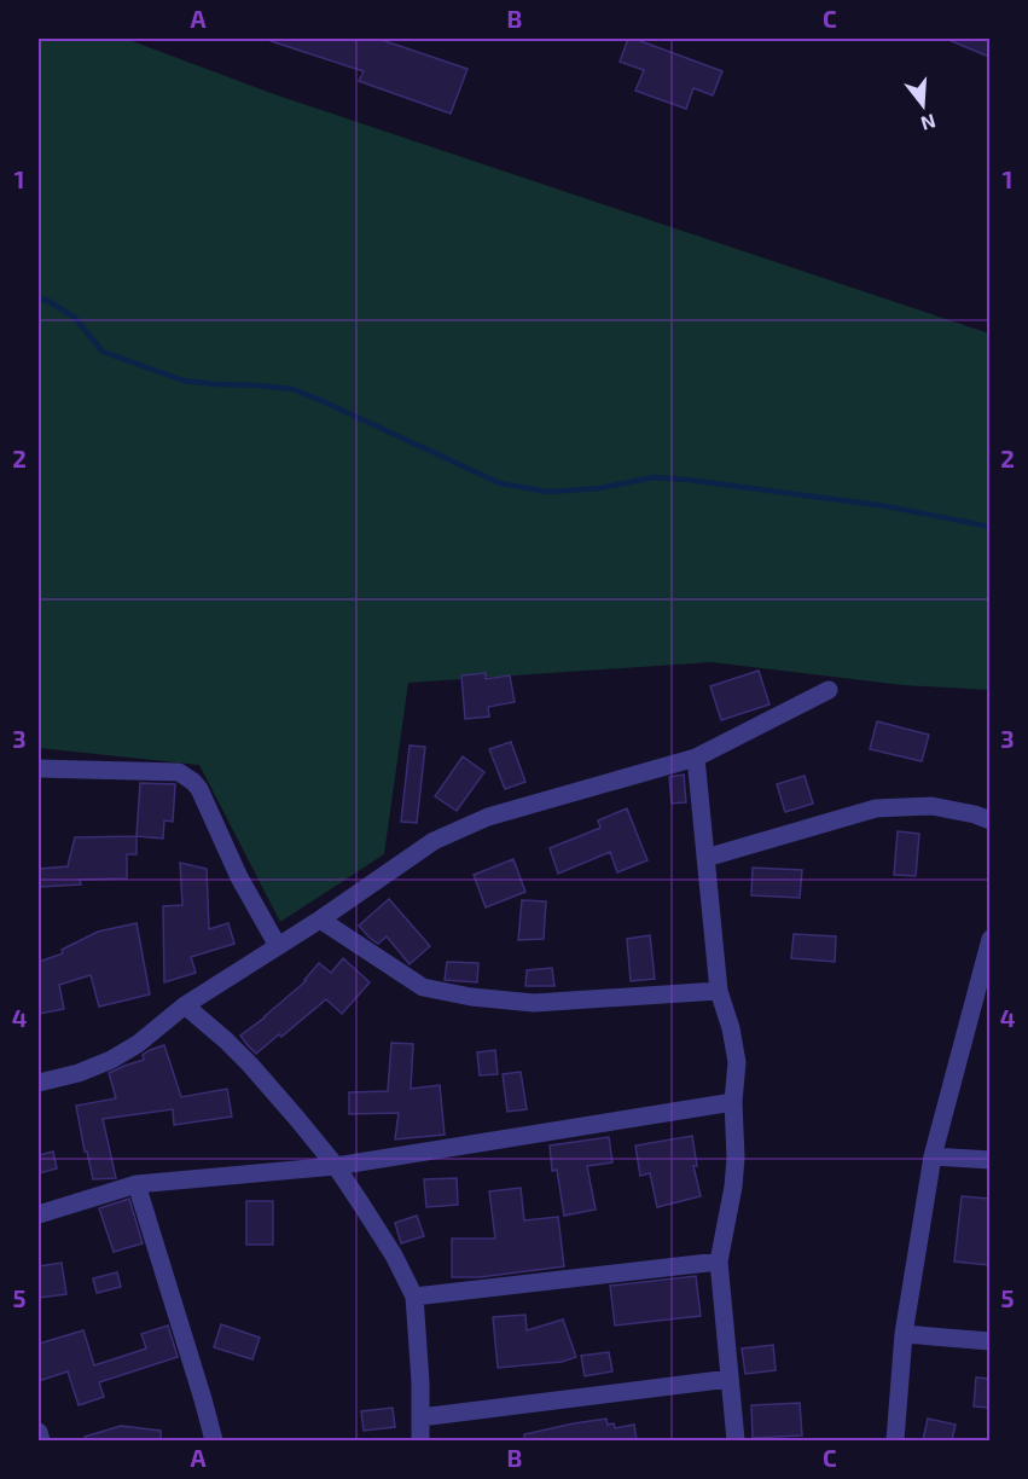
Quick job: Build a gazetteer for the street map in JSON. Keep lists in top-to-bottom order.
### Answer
{
  "north": "bottom",
  "grid": {
    "columns": ["A", "B", "C"],
    "rows": [
      "1",
      "2",
      "3",
      "4",
      "5"
    ]
  }
}
